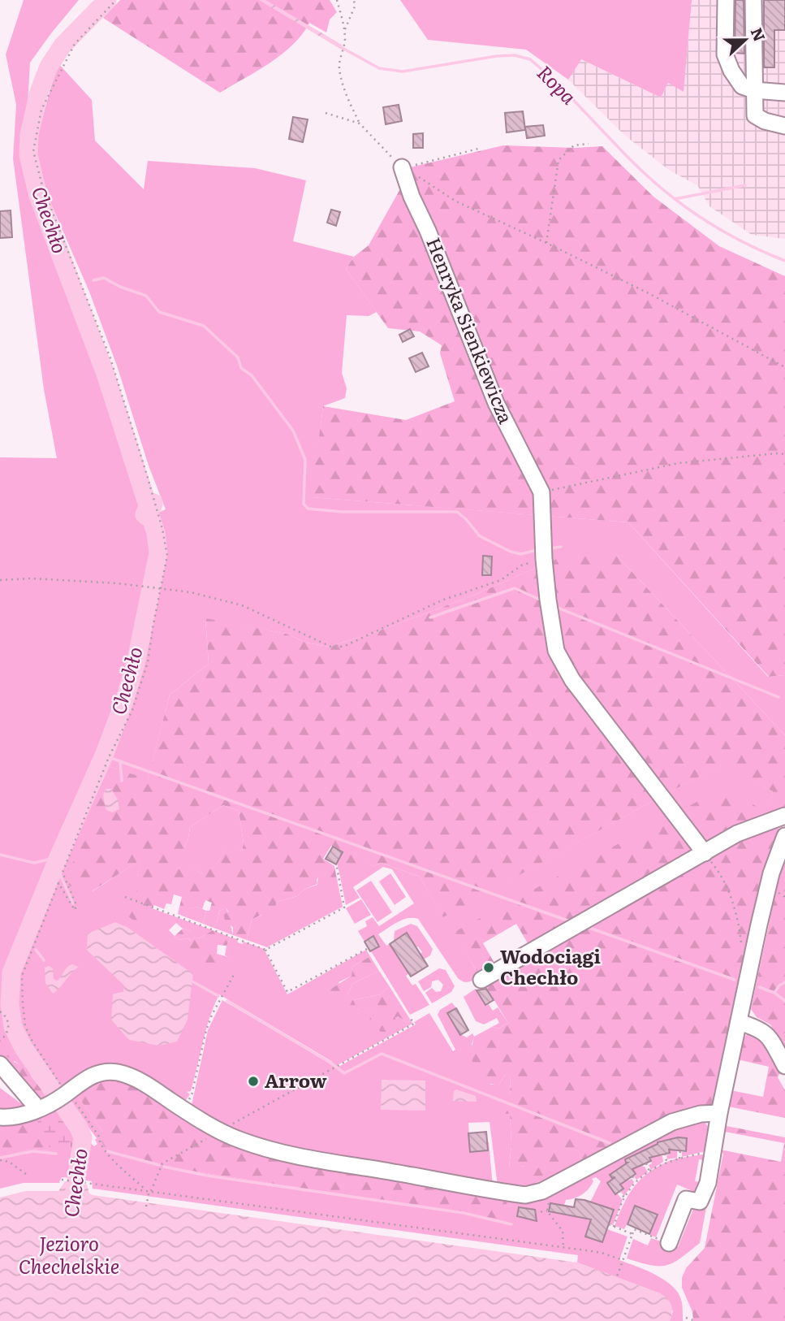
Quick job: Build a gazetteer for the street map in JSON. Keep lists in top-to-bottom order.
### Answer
{
  "streets": {
    "street": ["Henryka Sienkiewicza"]
  },
  "water": ["Ropa", "Chechło", "Jezioro Chechelskie"],
  "places": ["Wodociągi Chechło", "Arrow"],
  "north": "right"
}
